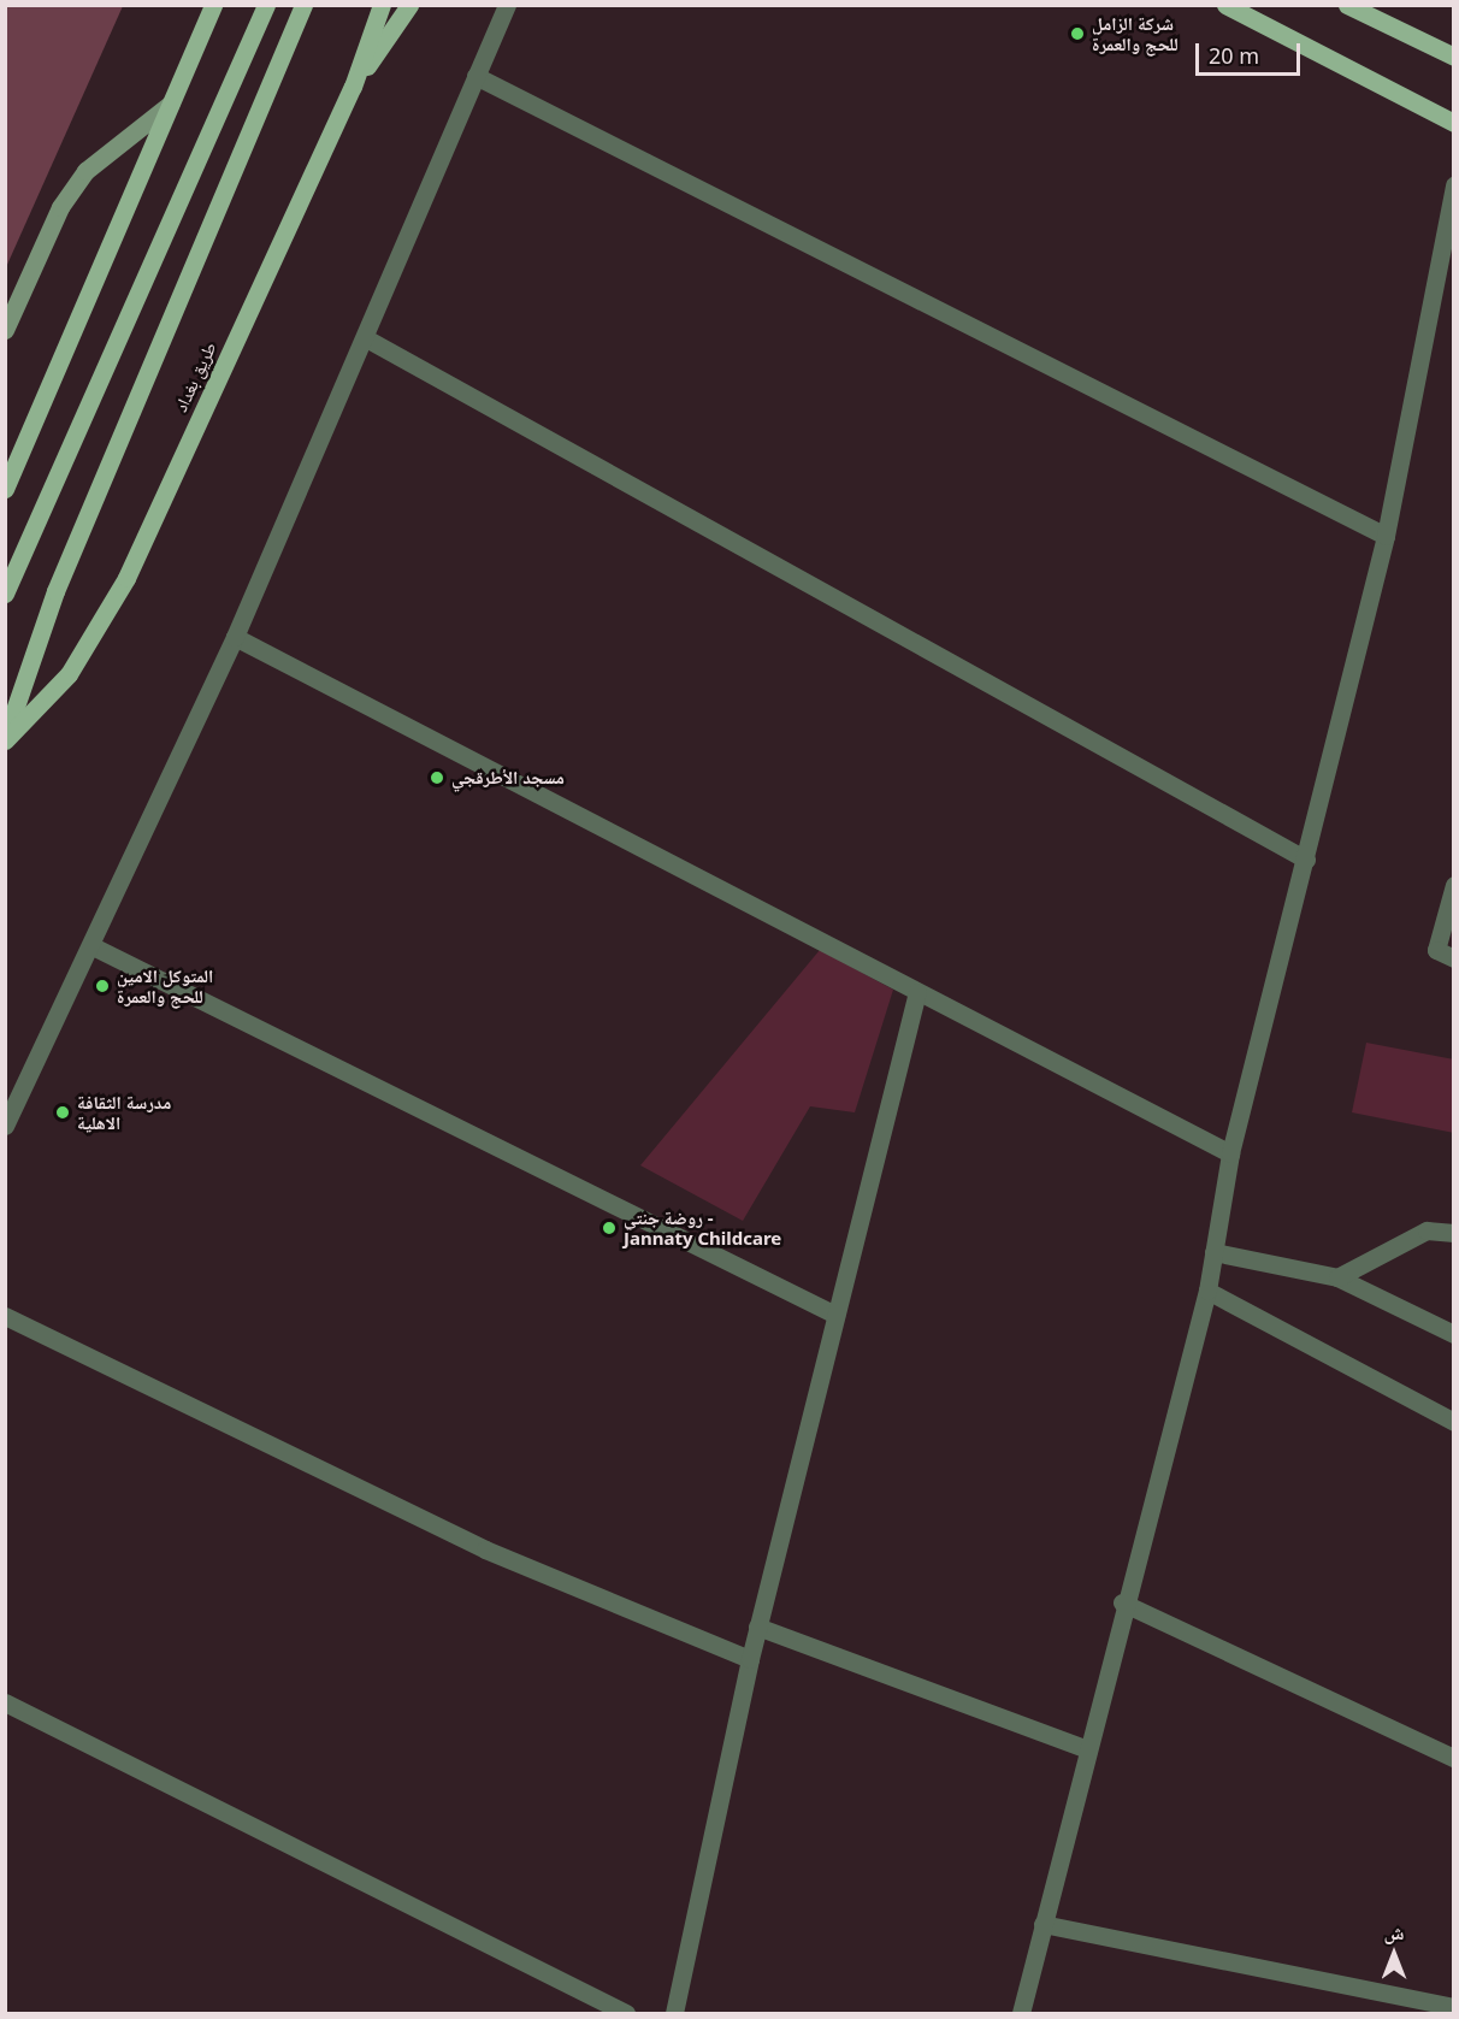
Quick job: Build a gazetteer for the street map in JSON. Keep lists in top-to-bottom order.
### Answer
{
  "streets": {
    "main road": ["طريق بغداد"]
  },
  "places": [
    "شركة الزامل للحج والعمرة",
    "مسجد الأطرقجي",
    "المتوكل الامين للحج والعمرة",
    "مدرسة الثقافة الاهلية",
    "روضة جنتي - Jannaty Childcare"
  ],
  "scale_bar": "20 m",
  "north": "top"
}
